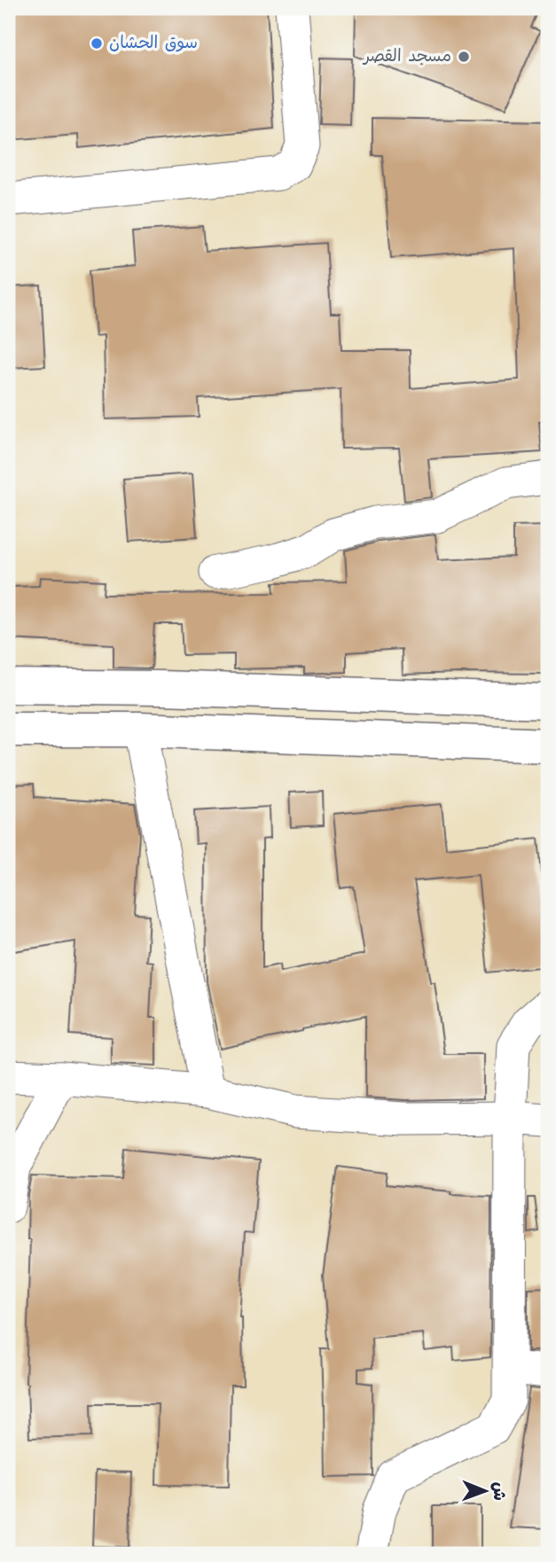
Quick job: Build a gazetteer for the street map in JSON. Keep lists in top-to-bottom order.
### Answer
{
  "places": ["سوق الحشان", "مسجد القصر"],
  "north": "right"
}
